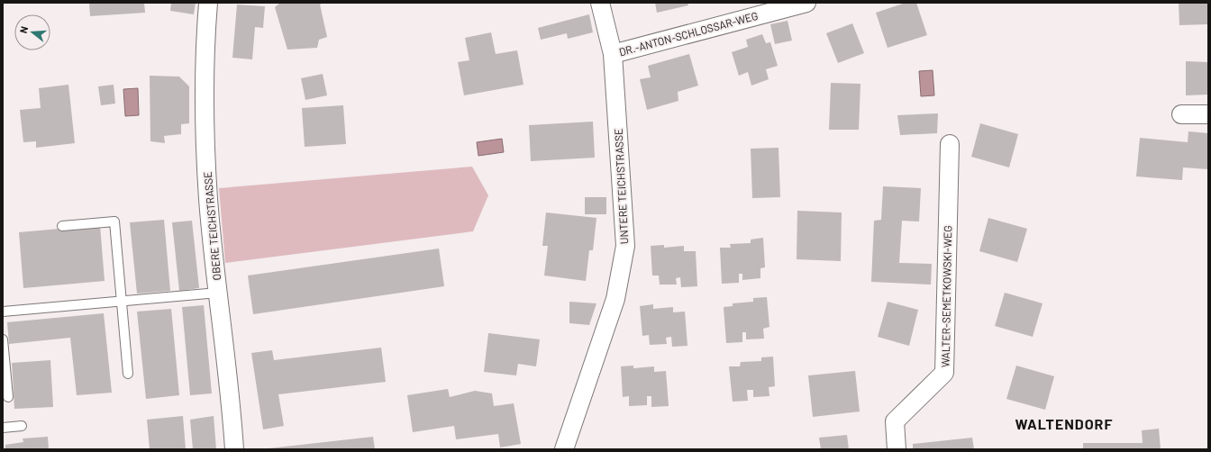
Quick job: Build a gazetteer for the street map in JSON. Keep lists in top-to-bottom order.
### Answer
{
  "streets": {
    "street": [
      "DR.-ANTON-SCHLOSSAR-WEG",
      "UNTERE TEICHSTRASSE",
      "OBERE TEICHSTRASSE",
      "WALTER-SEMETKOWSKI-WEG"
    ]
  },
  "crossings": [
    ["DR.-ANTON-SCHLOSSAR-WEG", "UNTERE TEICHSTRASSE"]
  ],
  "districts": ["WALTENDORF"],
  "north": "left"
}
